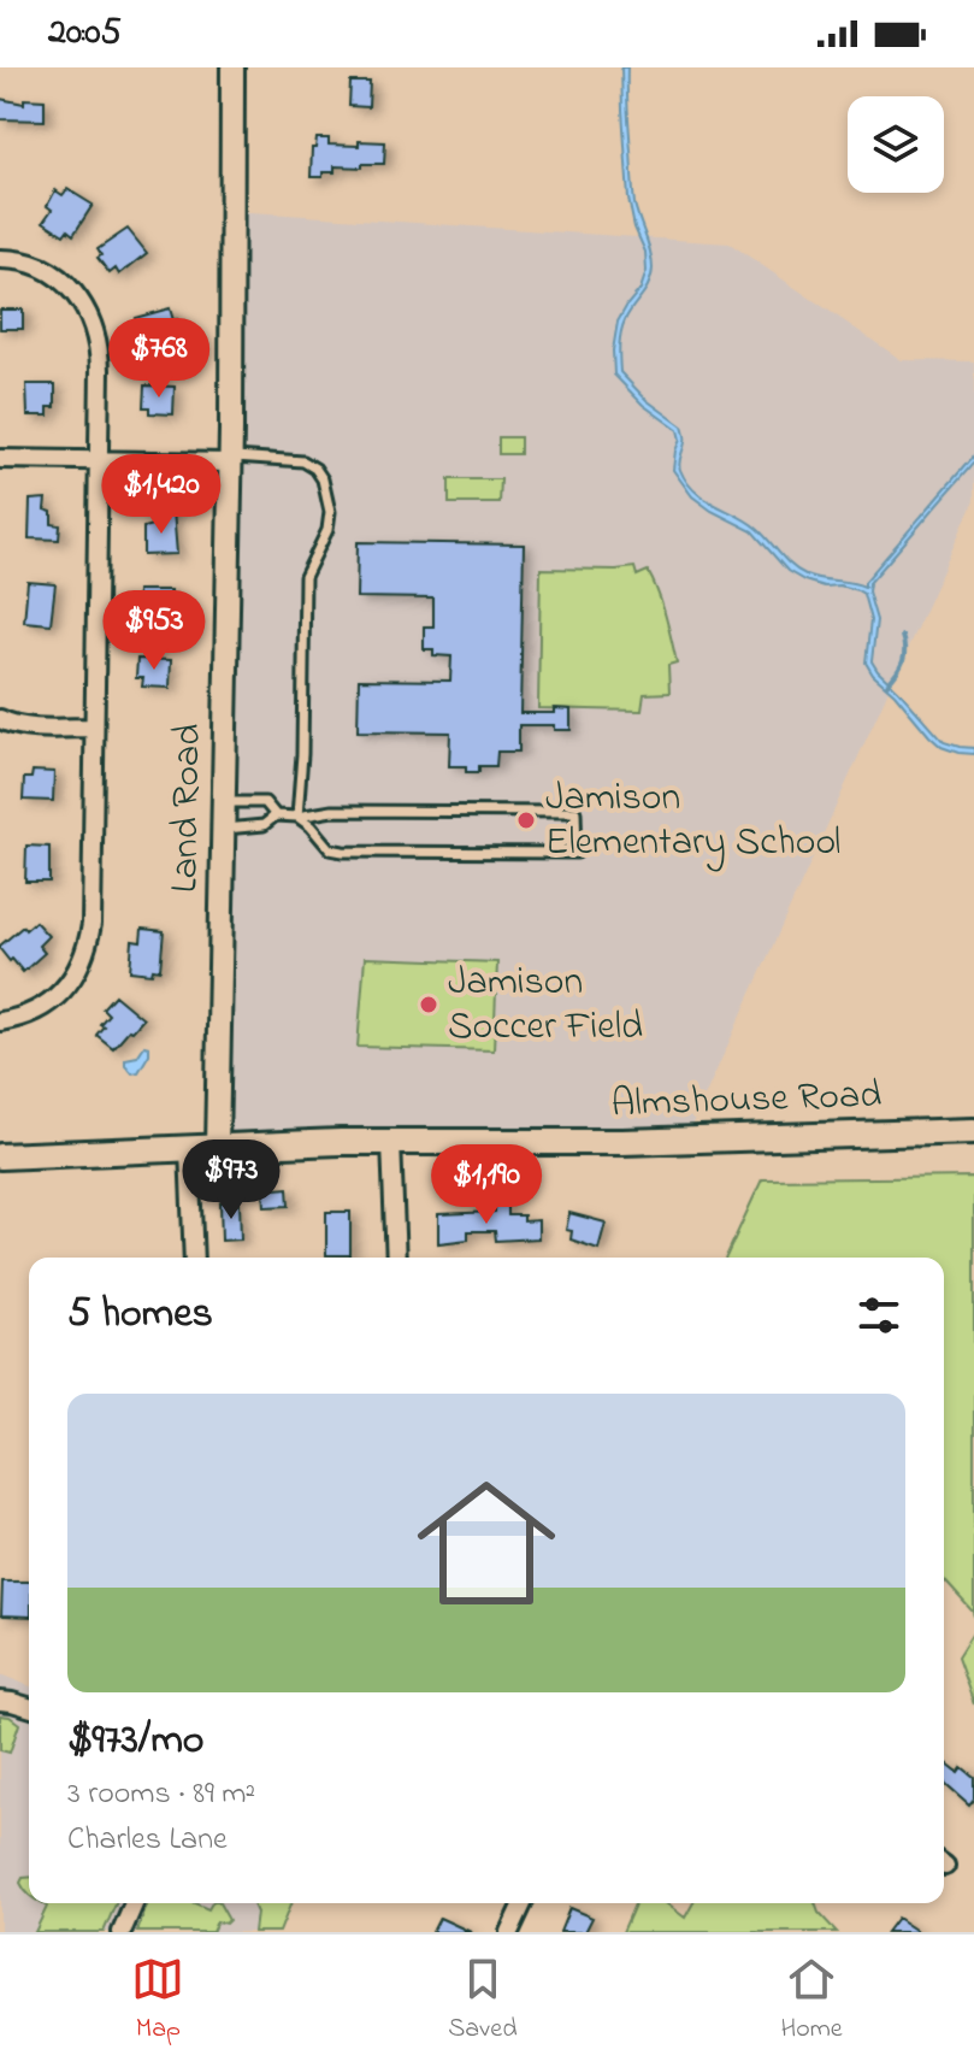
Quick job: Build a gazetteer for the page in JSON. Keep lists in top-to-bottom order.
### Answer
{
  "streets": {
    "main road": ["Almshouse Road"],
    "street": ["Land Road"]
  },
  "crossings": [
    ["Land Road", "Almshouse Road"]
  ],
  "places": ["Jamison Elementary School", "Jamison Soccer Field"],
  "page": {
    "status": "20:05",
    "price": [
      "$768",
      "$1,420",
      "$953",
      "$973",
      "$1,190"
    ],
    "heading": "5 homes",
    "list": [
      {
        "name": "$973/mo",
        "note": "3 rooms · 89 m² · Charles Lane"
      }
    ],
    "tabs": ["Map", "Saved", "Home"]
  }
}
